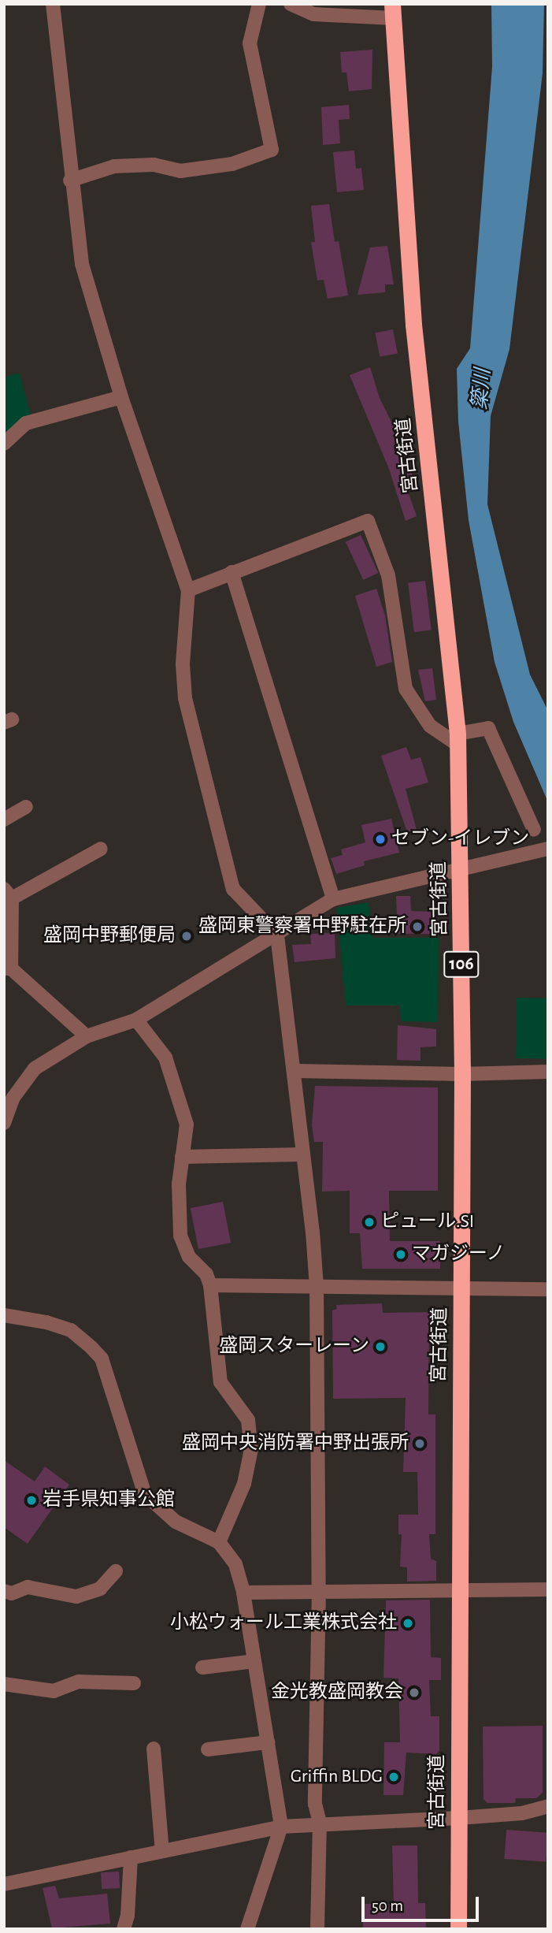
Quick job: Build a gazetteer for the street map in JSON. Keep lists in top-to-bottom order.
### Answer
{
  "streets": {
    "highway": ["宮古街道", "106"]
  },
  "water": ["簗川"],
  "places": [
    "セブン-イレブン",
    "盛岡東警察署中野駐在所",
    "盛岡中野郵便局",
    "ピュール.SI",
    "マガジーノ",
    "盛岡スターレーン",
    "盛岡中央消防署中野出張所",
    "岩手県知事公館",
    "小松ウォール工業株式会社",
    "金光教盛岡教会",
    "Griffin BLDG"
  ],
  "scale_bar": "50 m"
}
